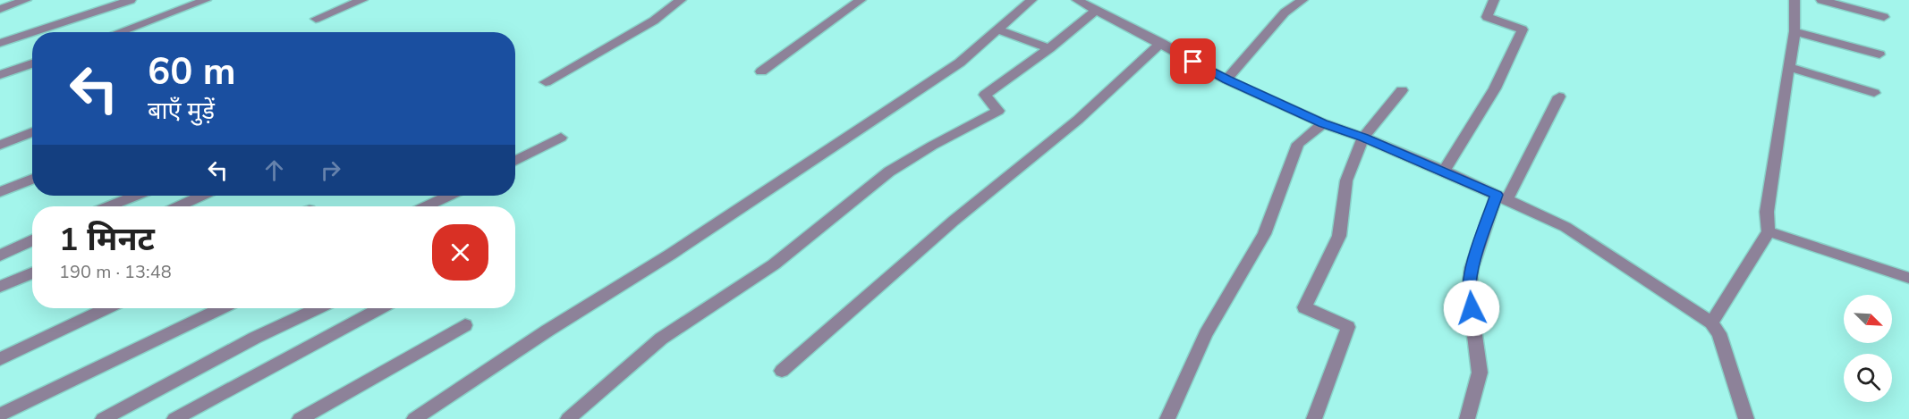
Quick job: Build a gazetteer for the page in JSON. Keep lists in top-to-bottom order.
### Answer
{
  "north": "bottom right",
  "page": {
    "turn": ["60 m", "बाएँ मुड़ें"],
    "heading": ["1 मिनट", "190 m · 13:48"]
  }
}
